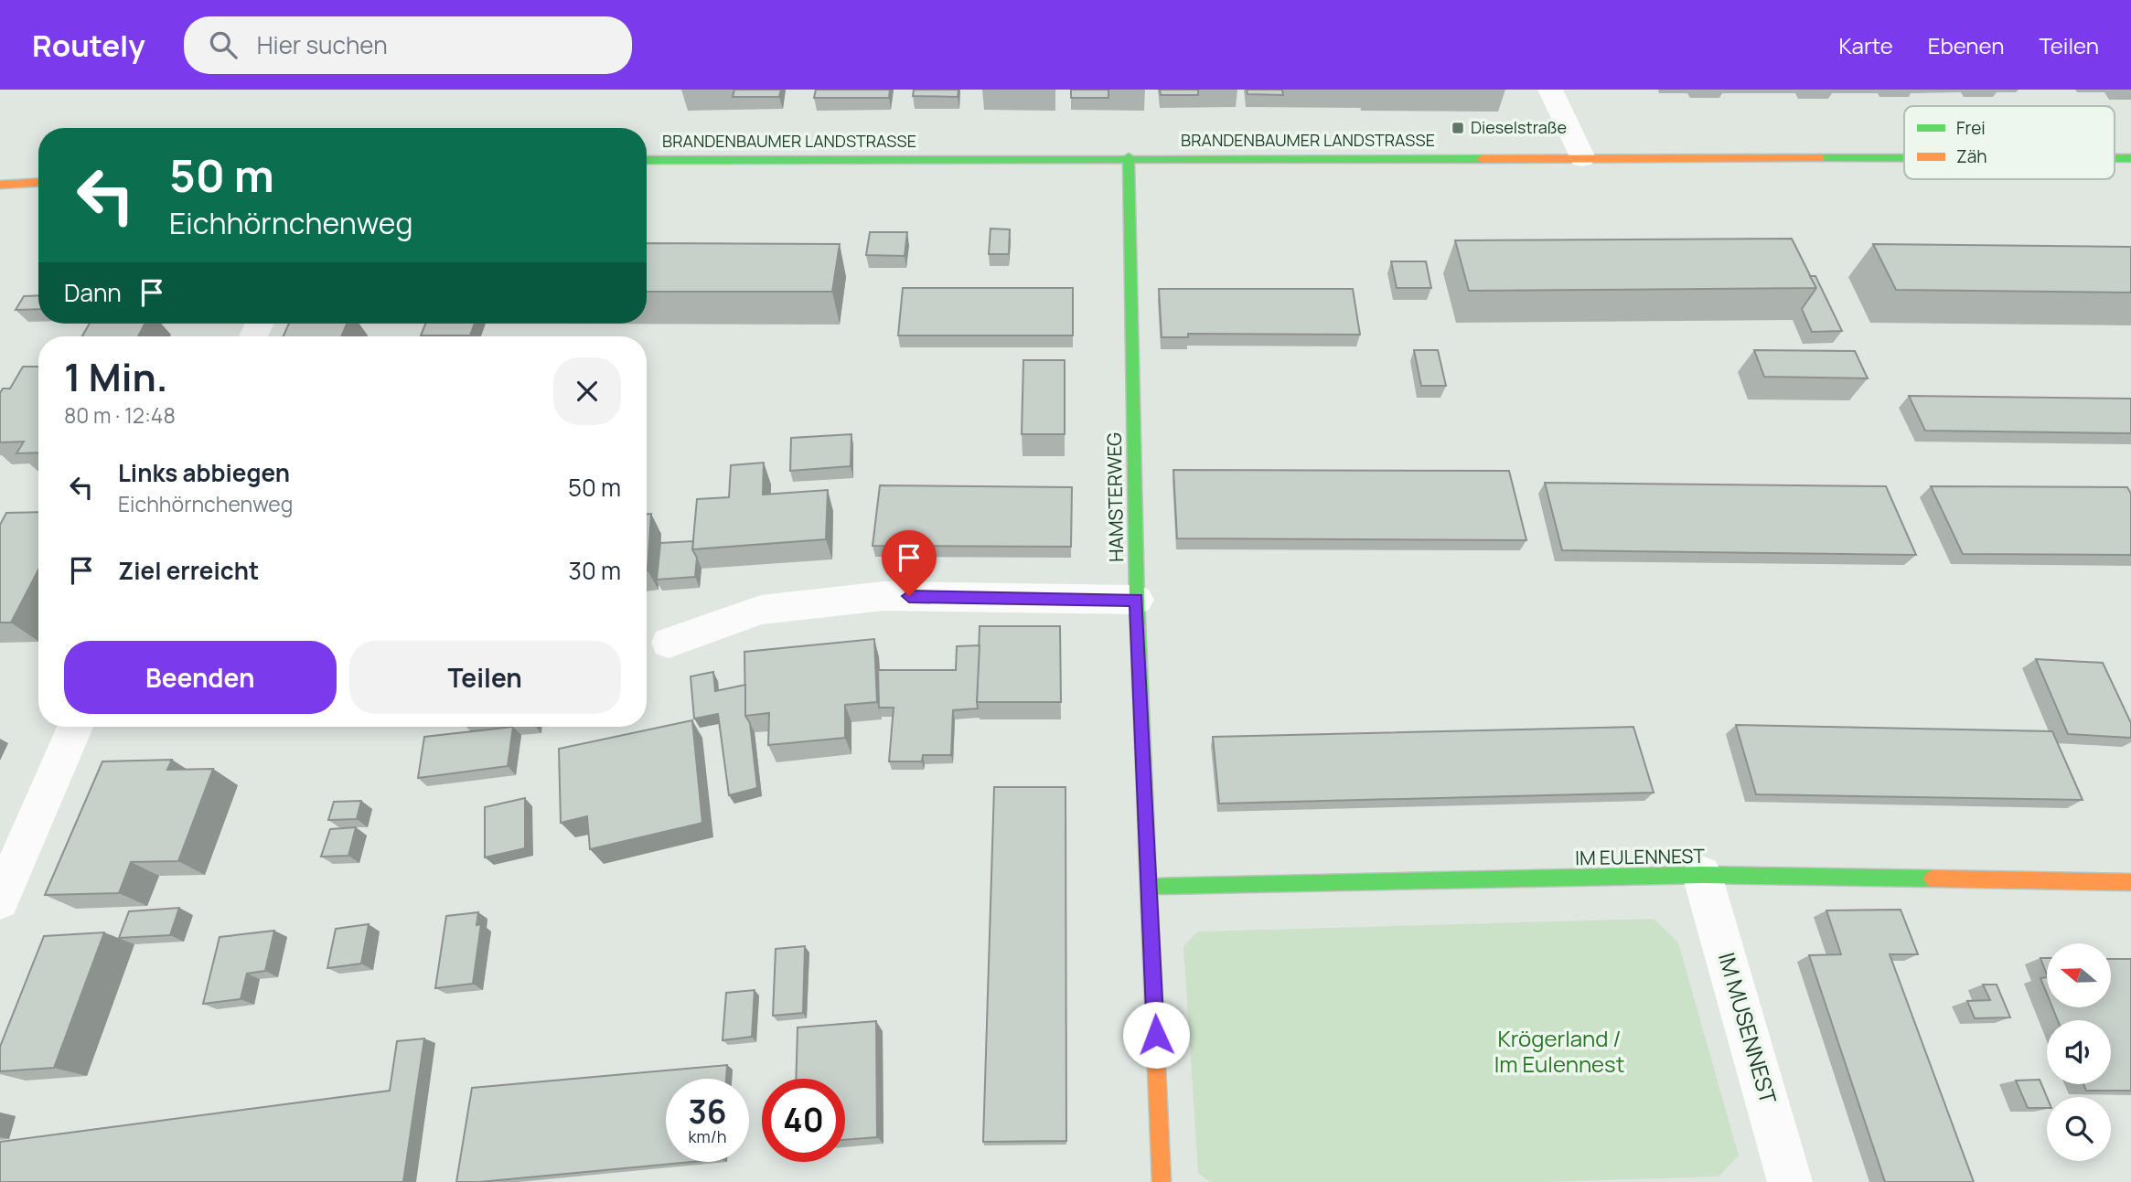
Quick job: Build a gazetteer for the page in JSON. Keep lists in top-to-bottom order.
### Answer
{
  "streets": {
    "street": [
      "BRANDENBAUMER LANDSTRASSE",
      "HAMSTERWEG",
      "IM EULENNEST",
      "IM MUSENNEST"
    ]
  },
  "crossings": [
    ["BRANDENBAUMER LANDSTRASSE", "HAMSTERWEG"],
    ["HAMSTERWEG", "IM EULENNEST"],
    ["IM EULENNEST", "IM MUSENNEST"]
  ],
  "parks": ["Krögerland / Im Eulennest"],
  "places": {
    "transit": ["Dieselstraße"]
  },
  "legend": ["Frei", "Zäh"],
  "north": "left",
  "page": {
    "header": "Routely",
    "search": "Hier suchen",
    "nav": ["Karte", "Ebenen", "Teilen"],
    "turn": ["50 m", "Eichhörnchenweg"],
    "then": "Dann",
    "heading": ["1 Min.", "80 m · 12:48"],
    "list": [
      {
        "name": "Links abbiegen",
        "note": "Eichhörnchenweg",
        "value": "50 m"
      },
      {
        "name": "Ziel erreicht",
        "value": "30 m"
      }
    ],
    "buttons": ["Beenden", "Teilen"],
    "speed": "36 km/h",
    "limit": "40"
  }
}
